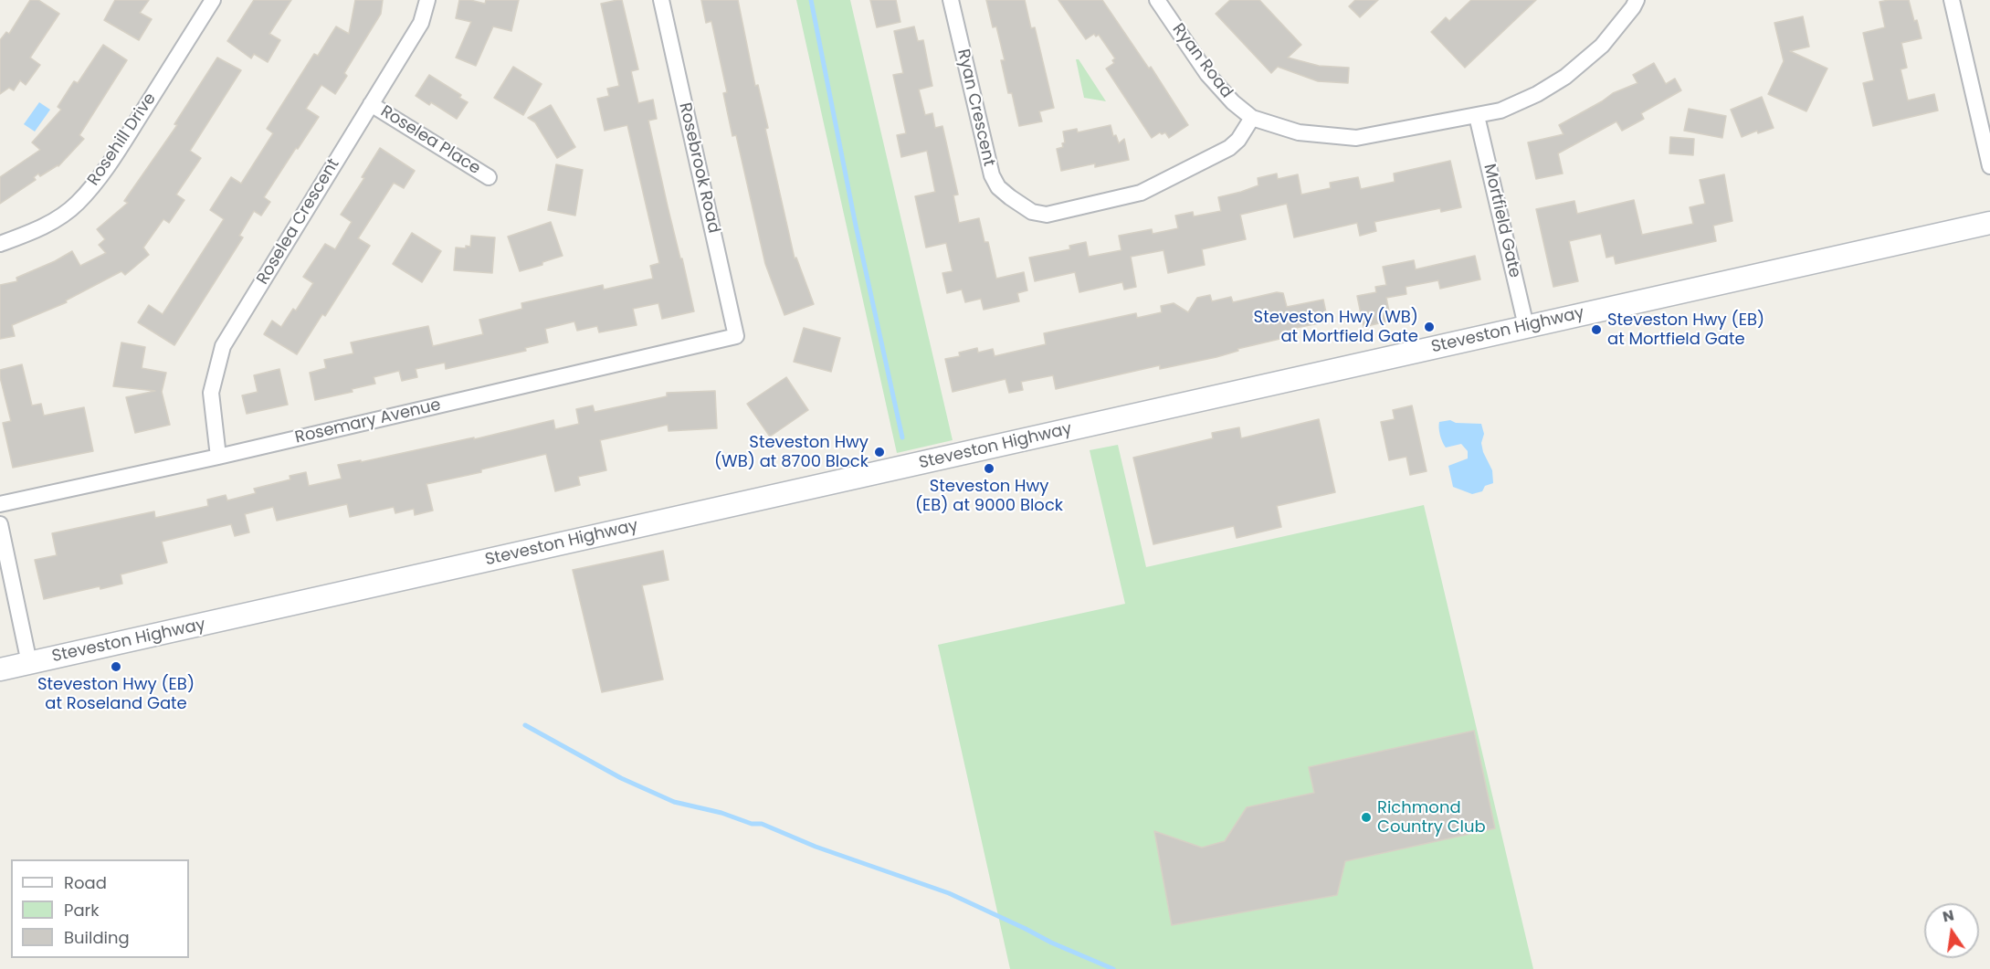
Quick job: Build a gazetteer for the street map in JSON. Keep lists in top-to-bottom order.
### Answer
{
  "streets": {
    "main road": ["Steveston Highway"],
    "street": [
      "Ryan Road",
      "Ryan Crescent",
      "Rosehill Drive",
      "Roselea Place",
      "Rosebrook Road",
      "Mortfield Gate",
      "Roselea Crescent",
      "Rosemary Avenue"
    ]
  },
  "crossings": [
    ["Ryan Road", "Ryan Crescent"],
    ["Ryan Road", "Mortfield Gate"],
    ["Roselea Place", "Roselea Crescent"],
    ["Rosebrook Road", "Rosemary Avenue"],
    ["Mortfield Gate", "Steveston Highway"],
    ["Roselea Crescent", "Rosemary Avenue"]
  ],
  "places": [
    "Steveston Hwy (WB) at Mortfield Gate",
    "Steveston Hwy (EB) at Mortfield Gate",
    "Steveston Hwy (WB) at 8700 Block",
    "Steveston Hwy (EB) at 9000 Block",
    "Steveston Hwy (EB) at Roseland Gate",
    "Richmond Country Club"
  ],
  "legend": ["Road", "Park", "Building"],
  "north": "top"
}
